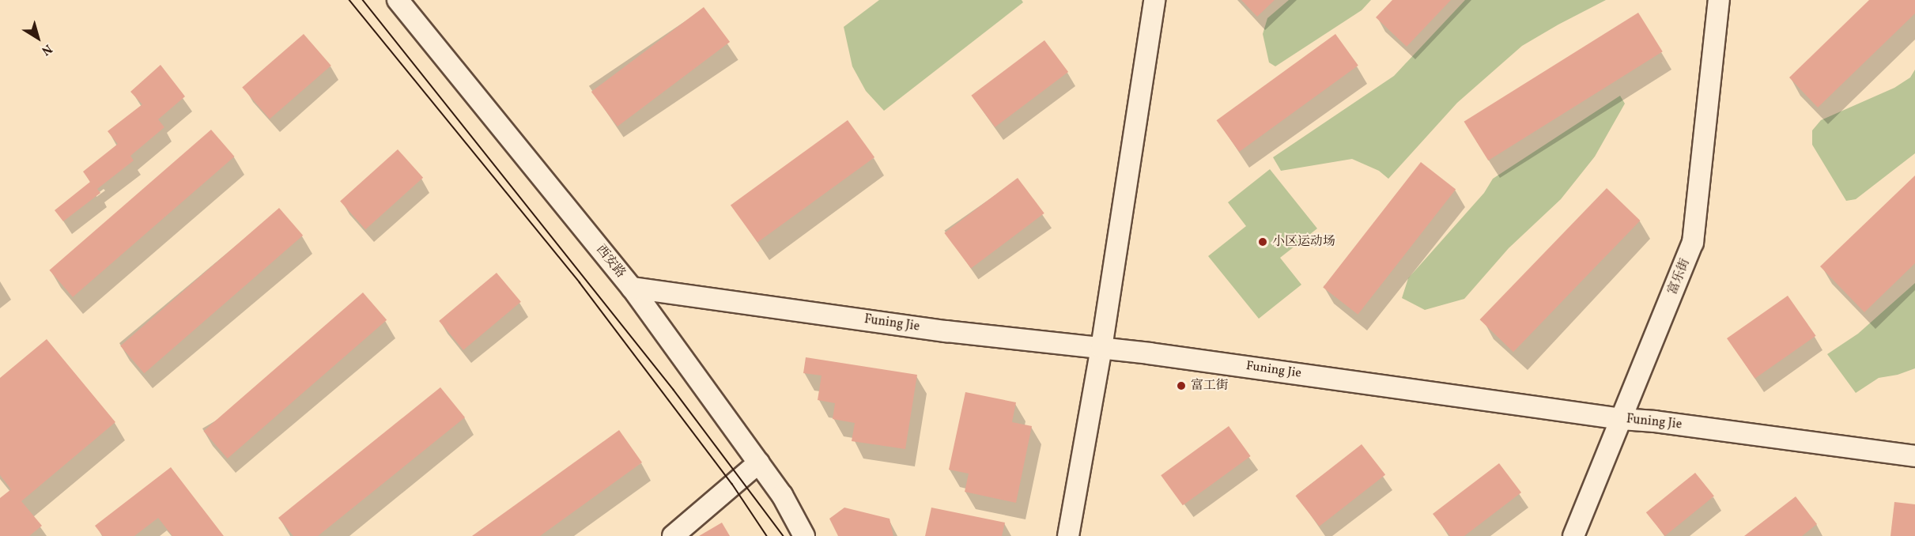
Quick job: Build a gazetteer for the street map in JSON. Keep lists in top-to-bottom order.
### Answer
{
  "streets": {
    "street": ["西安路", "富乐街", "Funing Jie"]
  },
  "crossings": [
    ["西安路", "Funing Jie"],
    ["富乐街", "Funing Jie"]
  ],
  "places": ["小区运动场", "富工街"],
  "north": "bottom right"
}
